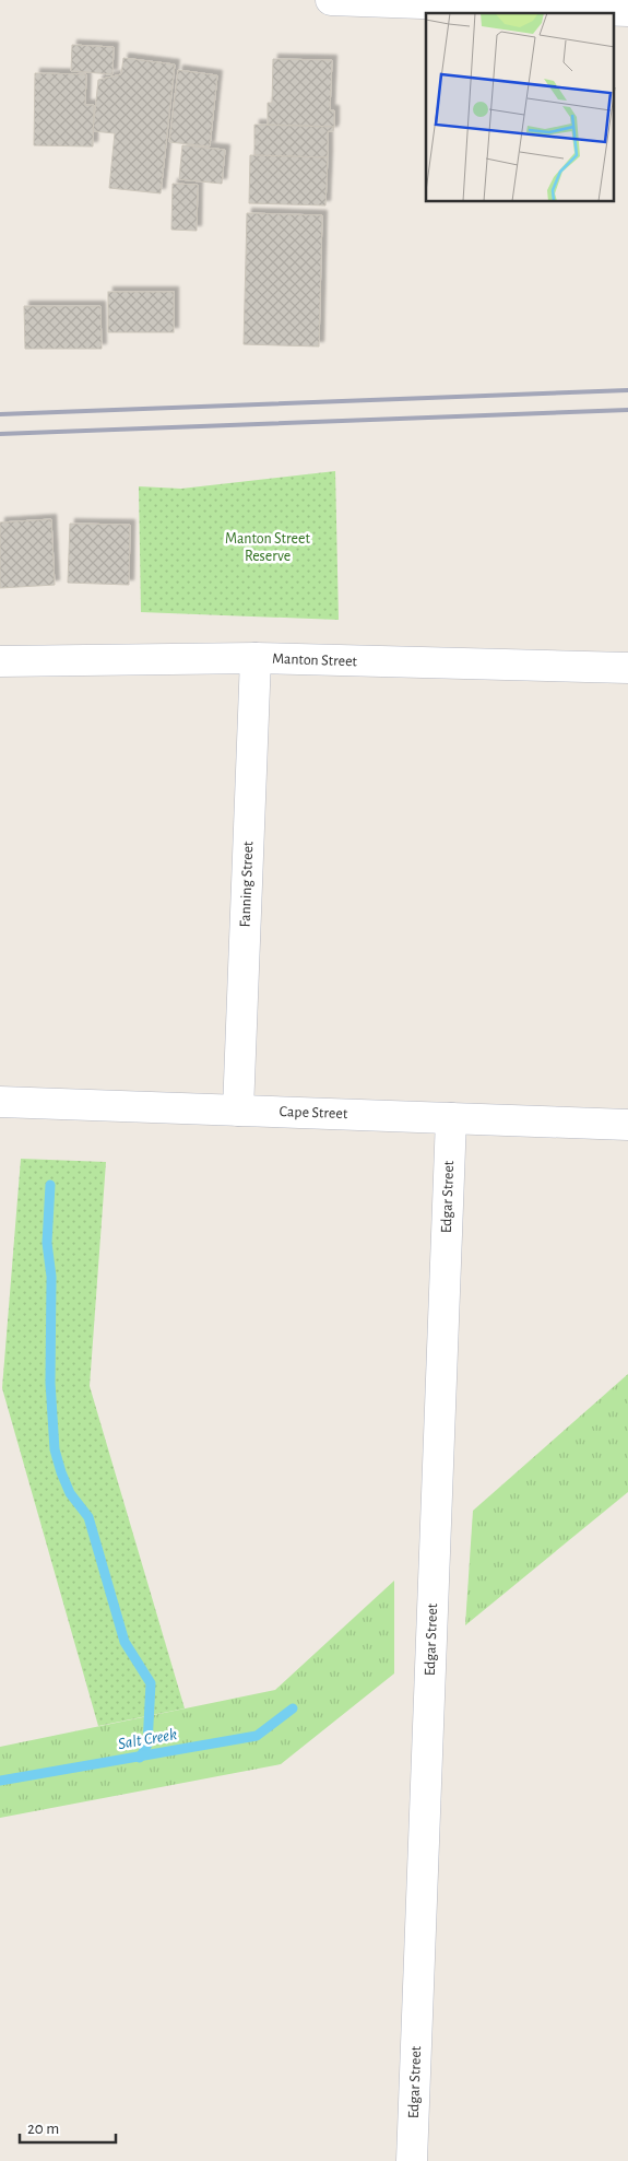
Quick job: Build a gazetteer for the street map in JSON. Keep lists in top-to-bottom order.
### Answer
{
  "streets": {
    "street": [
      "Manton Street",
      "Fanning Street",
      "Cape Street",
      "Edgar Street"
    ]
  },
  "crossings": [
    ["Manton Street", "Fanning Street"],
    ["Fanning Street", "Cape Street"],
    ["Cape Street", "Edgar Street"]
  ],
  "water": ["Salt Creek"],
  "parks": ["Manton Street Reserve"],
  "scale_bar": "20 m"
}
